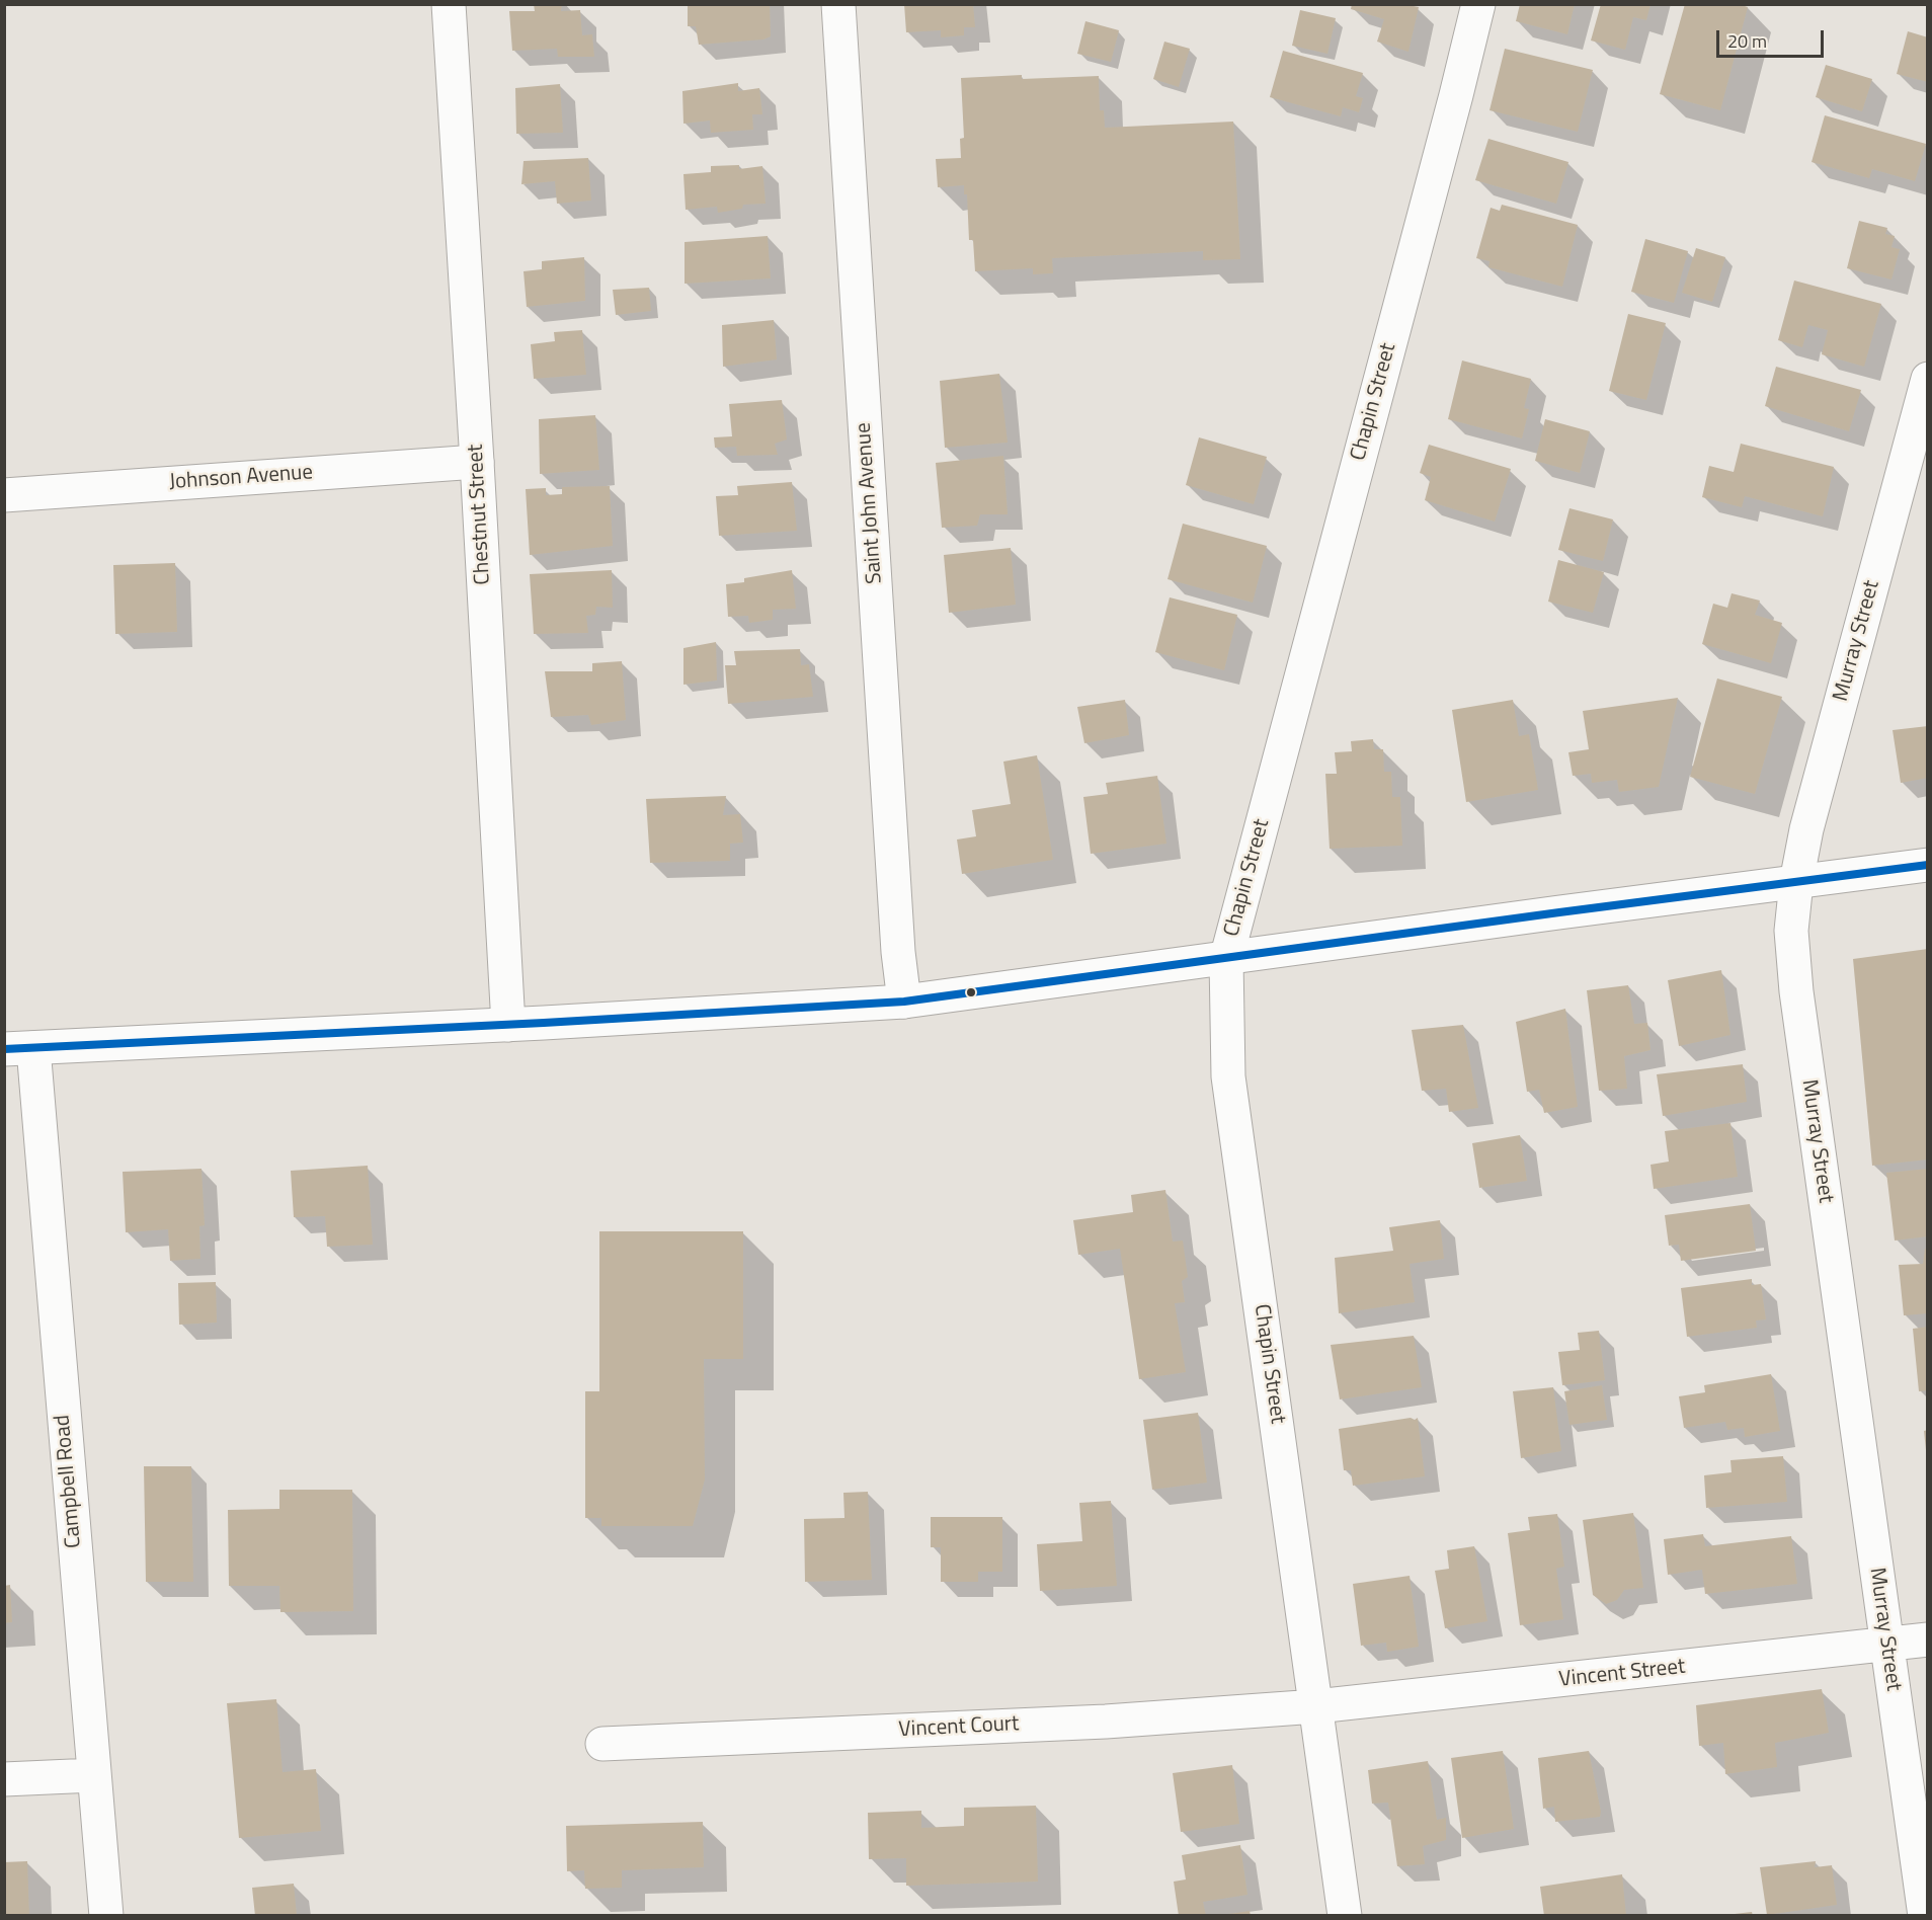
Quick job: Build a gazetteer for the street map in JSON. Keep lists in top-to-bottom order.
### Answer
{
  "streets": {
    "street": [
      "Chapin Street",
      "Johnson Avenue",
      "Saint John Avenue",
      "Chestnut Street",
      "Murray Street",
      "Campbell Road",
      "Vincent Street",
      "Vincent Court"
    ]
  },
  "crossings": [
    ["Chapin Street", "Vincent Street"],
    ["Chapin Street", "Vincent Court"],
    ["Johnson Avenue", "Chestnut Street"],
    ["Murray Street", "Vincent Street"],
    ["Vincent Street", "Vincent Court"]
  ],
  "scale_bar": "20 m"
}
